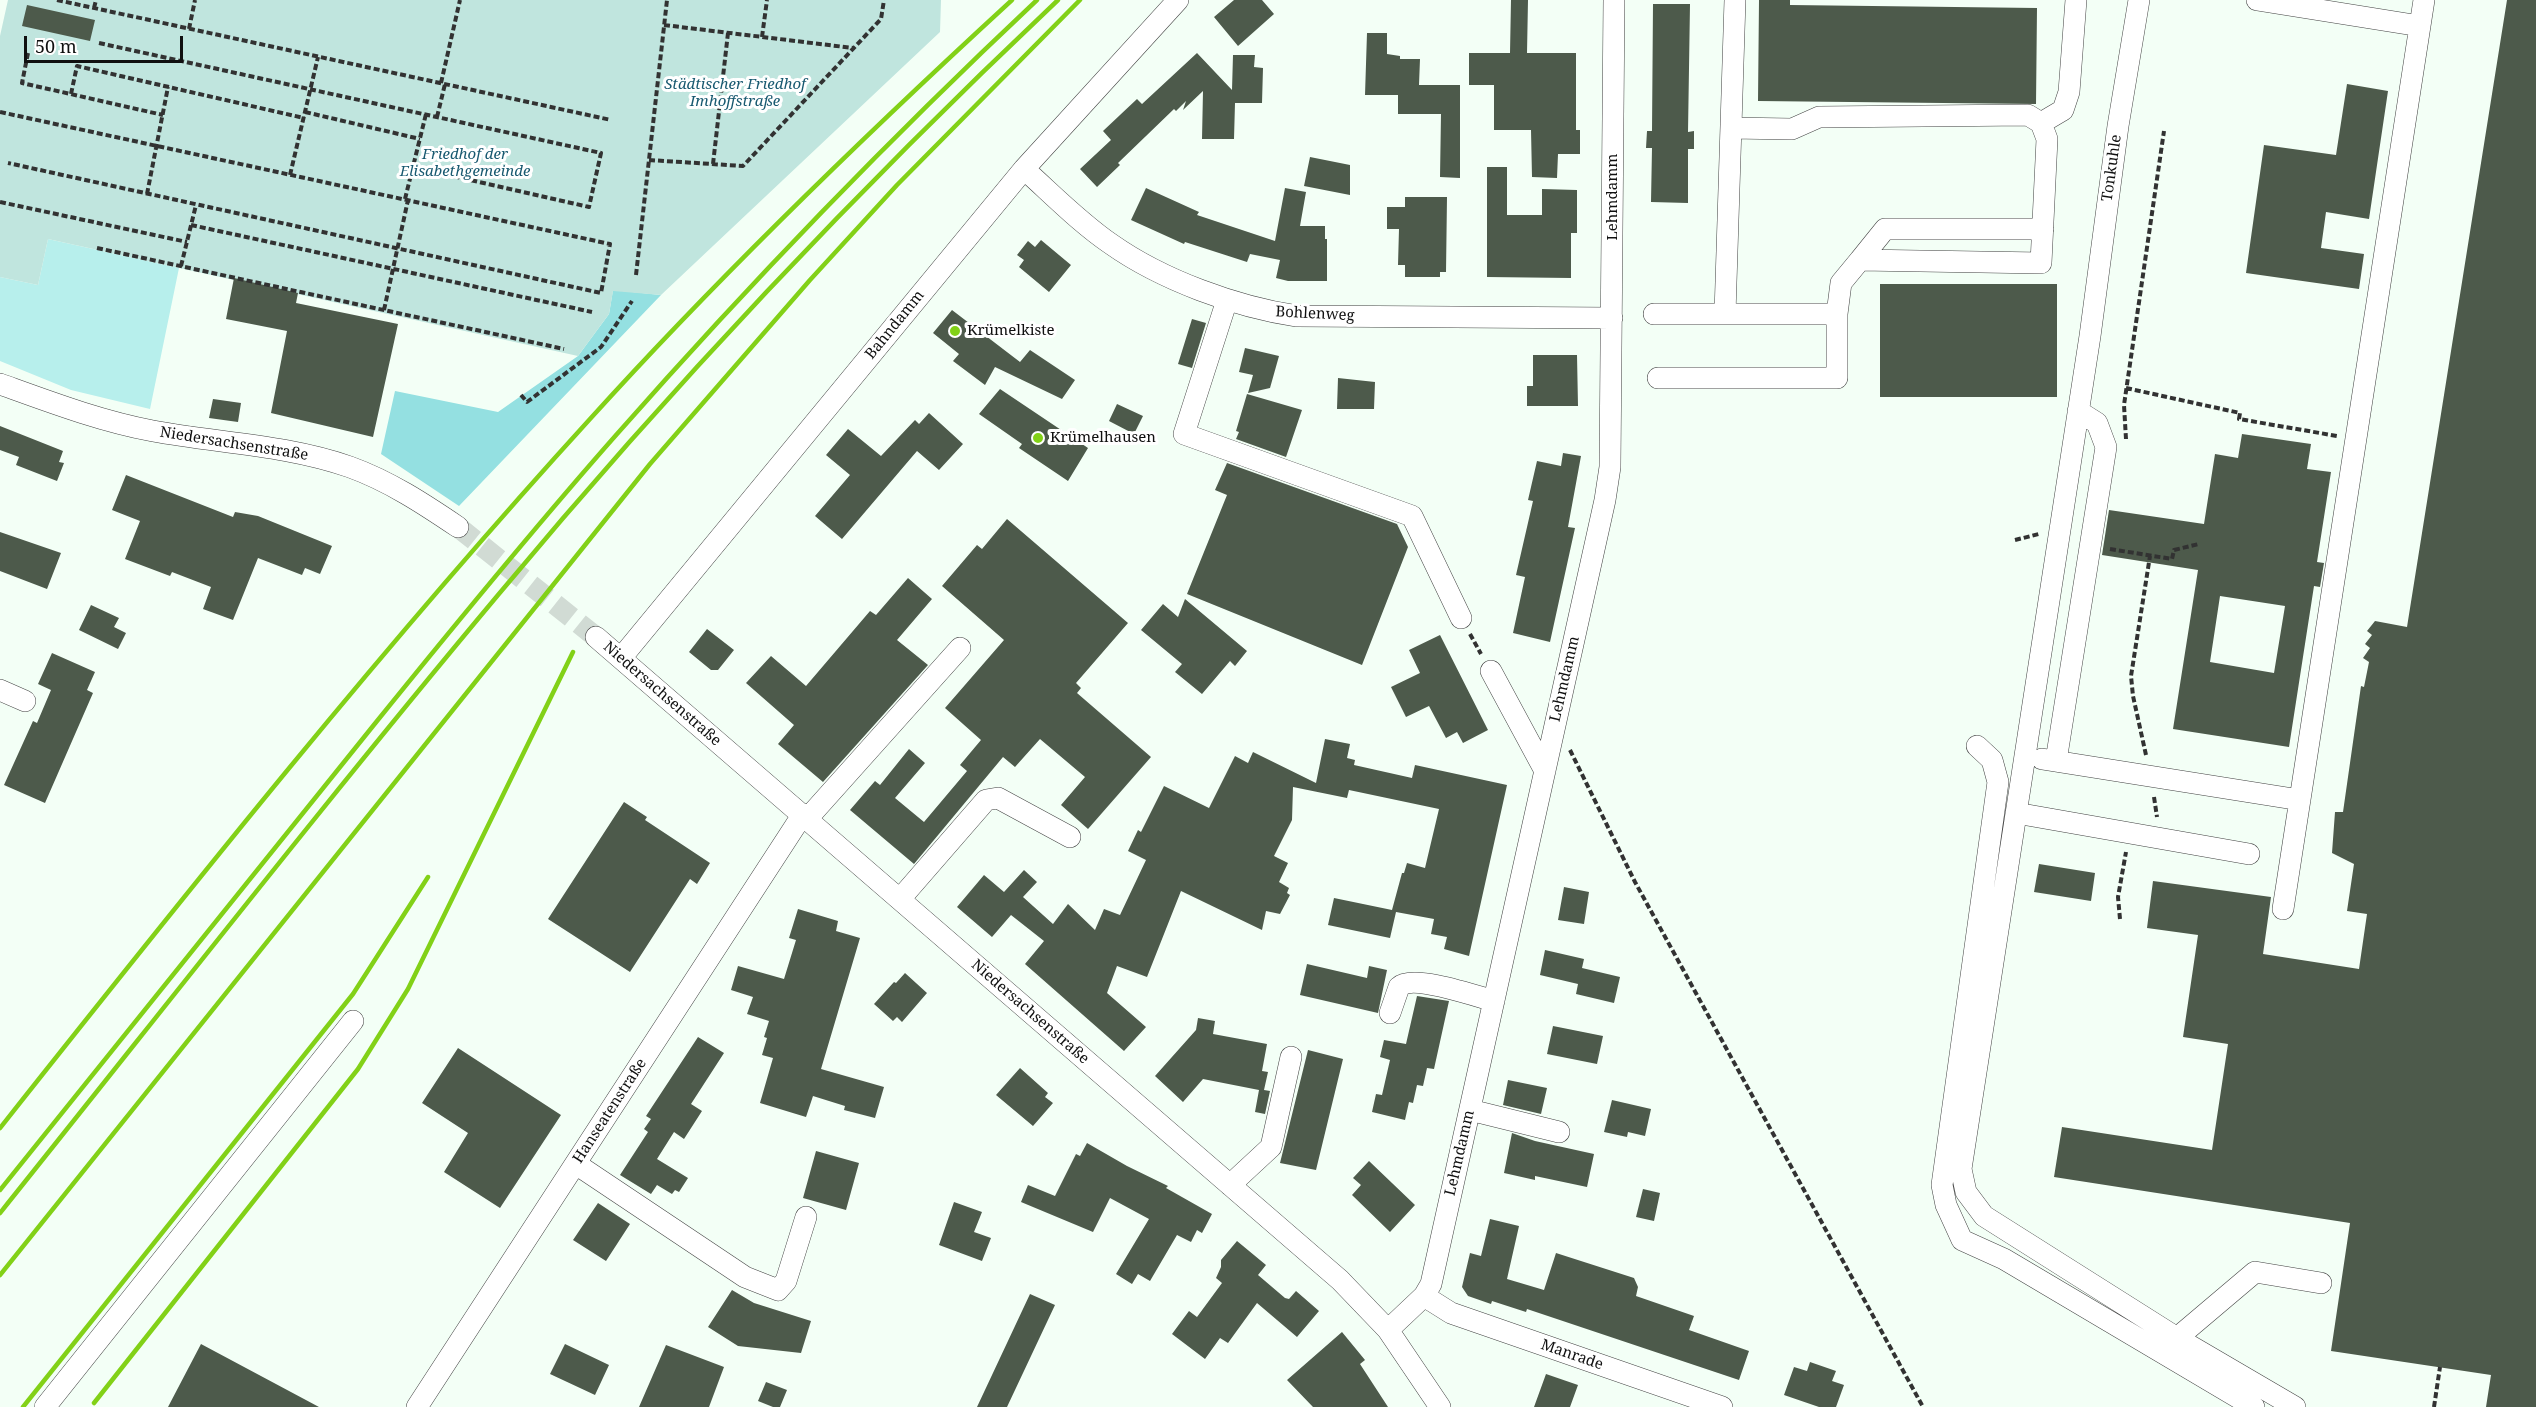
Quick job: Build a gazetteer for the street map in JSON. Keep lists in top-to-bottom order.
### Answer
{
  "streets": {
    "street": [
      "Tonkuhle",
      "Lehmdamm",
      "Bohlenweg",
      "Bahndamm",
      "Niedersachsenstraße",
      "Hanseatenstraße",
      "Manrade"
    ]
  },
  "crossings": [
    ["Lehmdamm", "Bohlenweg"],
    ["Lehmdamm", "Niedersachsenstraße"],
    ["Lehmdamm", "Manrade"],
    ["Bohlenweg", "Bahndamm"],
    ["Bahndamm", "Niedersachsenstraße"],
    ["Niedersachsenstraße", "Hanseatenstraße"]
  ],
  "parks": ["Städtischer Friedhof Imhoffstraße", "Friedhof der Elisabethgemeinde"],
  "places": ["Krümelkiste", "Krümelhausen"],
  "scale_bar": "50 m"
}
